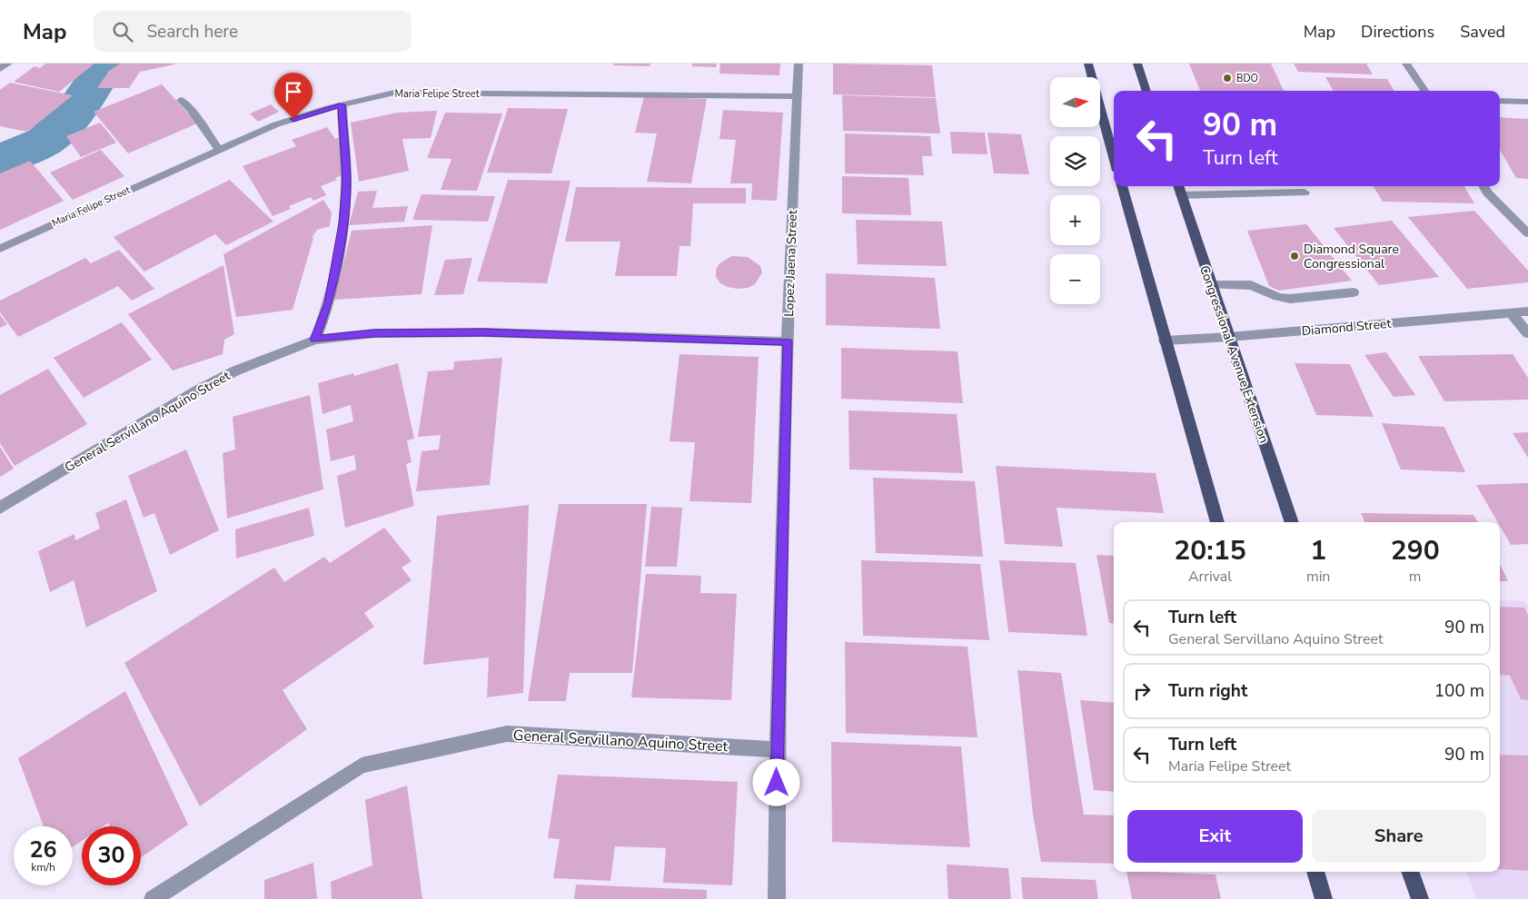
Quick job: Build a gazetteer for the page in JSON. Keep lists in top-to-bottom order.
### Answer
{
  "streets": {
    "main road": ["Congressional Avenue Extension"],
    "street": [
      "Maria Felipe Street",
      "Lopez Jaena Street",
      "Diamond Street",
      "General Servillano Aquino Street"
    ]
  },
  "crossings": [
    ["Maria Felipe Street", "Lopez Jaena Street"],
    ["Lopez Jaena Street", "General Servillano Aquino Street"],
    ["Diamond Street", "Congressional Avenue Extension"]
  ],
  "places": ["BDO", "Diamond Square Congressional"],
  "north": "right",
  "page": {
    "header": "Map",
    "search": "Search here",
    "nav": ["Map", "Directions", "Saved"],
    "map_buttons": ["+", "−"],
    "turn": ["90 m", "Turn left"],
    "eta": [
      "20:15",
      "Arrival",
      "1",
      "min",
      "290",
      "m"
    ],
    "list": [
      {
        "name": "Turn left",
        "note": "General Servillano Aquino Street",
        "value": "90 m"
      },
      {
        "name": "Turn right",
        "value": "100 m"
      },
      {
        "name": "Turn left",
        "note": "Maria Felipe Street",
        "value": "90 m"
      }
    ],
    "buttons": ["Exit", "Share"],
    "speed": "26 km/h",
    "limit": "30"
  }
}
